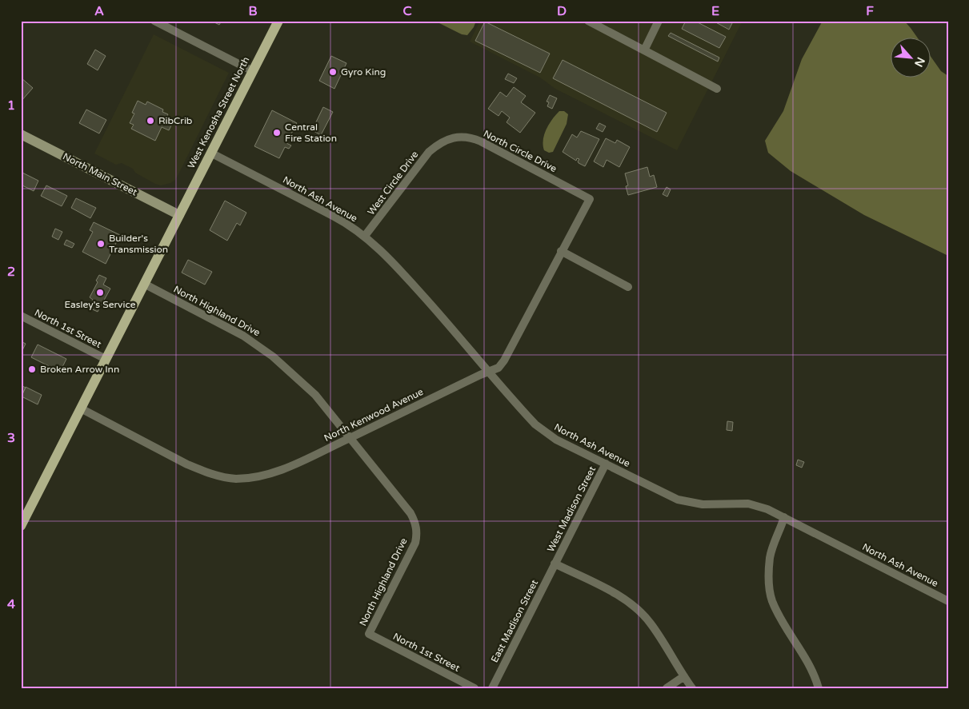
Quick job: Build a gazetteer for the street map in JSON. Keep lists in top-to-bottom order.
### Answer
{
  "streets": {
    "main road": ["West Kenosha Street North", "North Main Street"],
    "street": [
      "North Circle Drive",
      "West Circle Drive",
      "North Ash Avenue",
      "North Highland Drive",
      "North 1st Street",
      "North Kenwood Avenue",
      "West Madison Street",
      "East Madison Street"
    ]
  },
  "crossings": [
    ["West Kenosha Street North", "North Main Street"],
    ["West Kenosha Street North", "North Ash Avenue"],
    ["West Kenosha Street North", "North Highland Drive"],
    ["West Kenosha Street North", "North 1st Street"],
    ["West Kenosha Street North", "North Kenwood Avenue"],
    ["North Circle Drive", "West Circle Drive"],
    ["North Circle Drive", "North Kenwood Avenue"],
    ["West Circle Drive", "North Ash Avenue"],
    ["North Ash Avenue", "North Kenwood Avenue"],
    ["North Ash Avenue", "West Madison Street"],
    ["North Highland Drive", "North 1st Street"],
    ["North Highland Drive", "North Kenwood Avenue"],
    ["West Madison Street", "East Madison Street"]
  ],
  "places": [
    "Gyro King",
    "RibCrib",
    "Central Fire Station",
    "Builder's Transmission",
    "Easley's Service",
    "Broken Arrow Inn"
  ],
  "north": "bottom right",
  "grid": {
    "columns": [
      "A",
      "B",
      "C",
      "D",
      "E",
      "F"
    ],
    "rows": [
      "1",
      "2",
      "3",
      "4"
    ]
  }
}
